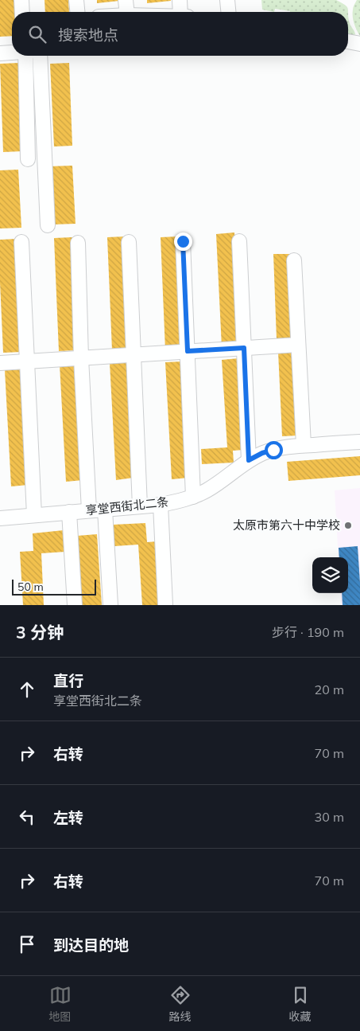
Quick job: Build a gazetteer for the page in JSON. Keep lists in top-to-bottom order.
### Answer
{
  "streets": {
    "street": ["享堂西街北二条"]
  },
  "places": ["太原市第六十中学校"],
  "scale_bar": "50 m",
  "page": {
    "search": "搜索地点",
    "scale": "50 m",
    "heading": ["3 分钟", "步行 · 190 m"],
    "list": [
      ["直行", "享堂西街北二条", "20 m"],
      ["右转", "70 m"],
      ["左转", "30 m"],
      ["右转", "70 m"],
      "到达目的地"
    ],
    "nav": ["地图", "路线", "收藏"]
  }
}
